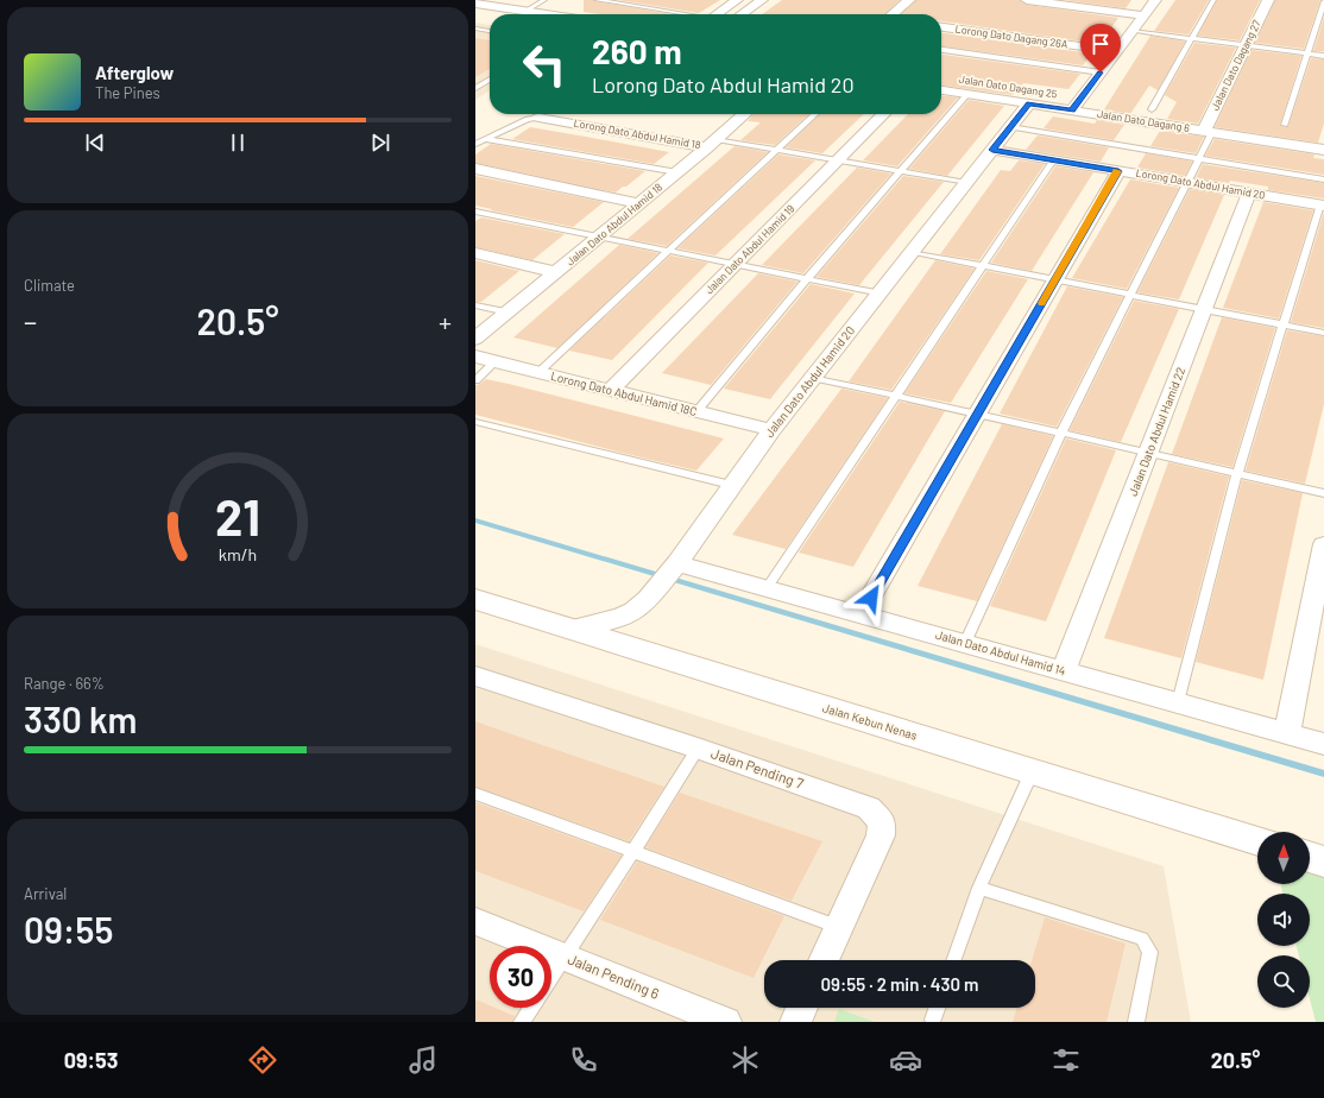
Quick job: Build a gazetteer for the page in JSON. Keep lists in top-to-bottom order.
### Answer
{
  "streets": {
    "street": [
      "Lorong Dato Dagang 26A",
      "Jalan Dato Dagang 27",
      "Jalan Dato Dagang 25",
      "Jalan Dato Dagang 6",
      "Lorong Dato Abdul Hamid 18",
      "Lorong Dato Abdul Hamid 20",
      "Jalan Dato Abdul Hamid 18",
      "Jalan Dato Abdul Hamid 19",
      "Jalan Dato Abdul Hamid 20",
      "Lorong Dato Abdul Hamid 18C",
      "Jalan Dato Abdul Hamid 22",
      "Jalan Dato Abdul Hamid 14",
      "Jalan Kebun Nenas",
      "Jalan Pending 7",
      "Jalan Pending 6"
    ]
  },
  "crossings": [
    ["Jalan Dato Dagang 27", "Jalan Dato Dagang 6"],
    ["Jalan Dato Dagang 6", "Jalan Dato Abdul Hamid 20"],
    ["Lorong Dato Abdul Hamid 18", "Jalan Dato Abdul Hamid 18"],
    ["Lorong Dato Abdul Hamid 20", "Jalan Dato Abdul Hamid 20"],
    ["Lorong Dato Abdul Hamid 20", "Jalan Dato Abdul Hamid 22"],
    ["Jalan Dato Abdul Hamid 19", "Lorong Dato Abdul Hamid 18C"],
    ["Jalan Dato Abdul Hamid 20", "Lorong Dato Abdul Hamid 18C"],
    ["Jalan Dato Abdul Hamid 20", "Jalan Dato Abdul Hamid 14"],
    ["Jalan Dato Abdul Hamid 20", "Jalan Kebun Nenas"],
    ["Jalan Dato Abdul Hamid 22", "Jalan Dato Abdul Hamid 14"]
  ],
  "north": "top",
  "page": {
    "turn": ["260 m", "Lorong Dato Abdul Hamid 20"],
    "song": ["Afterglow", "The Pines"],
    "tile": [
      "Climate",
      ["Range · 66%", "330 km"],
      ["Arrival", "09:55"]
    ],
    "heat": ["−", "20.5°", "+"],
    "limit": "30",
    "trip": "09:55 · 2 min · 430 m",
    "tabs": ["09:53", "20.5°"],
    "gauge": ["21", "km/h"]
  }
}
